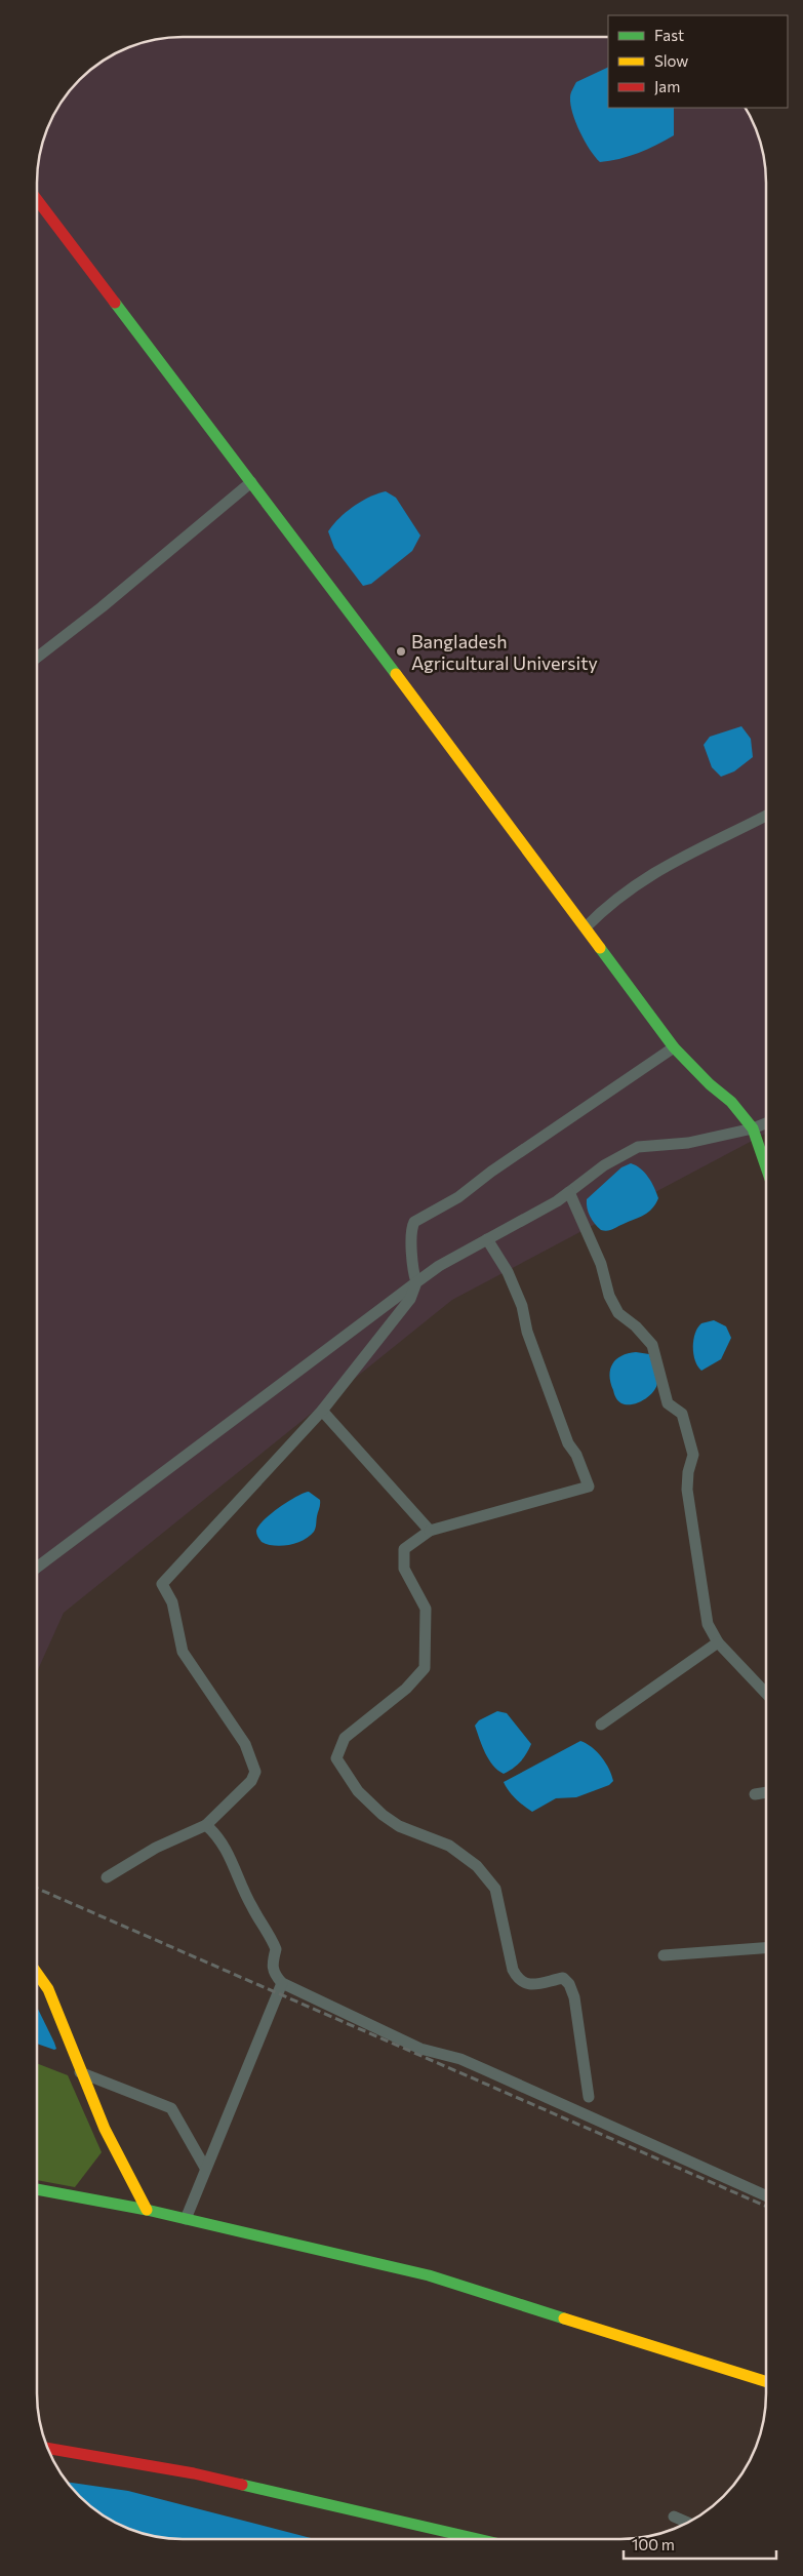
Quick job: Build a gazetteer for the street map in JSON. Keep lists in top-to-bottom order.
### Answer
{
  "places": ["Bangladesh Agricultural University"],
  "legend": ["Fast", "Slow", "Jam"],
  "scale_bar": "100 m"
}
